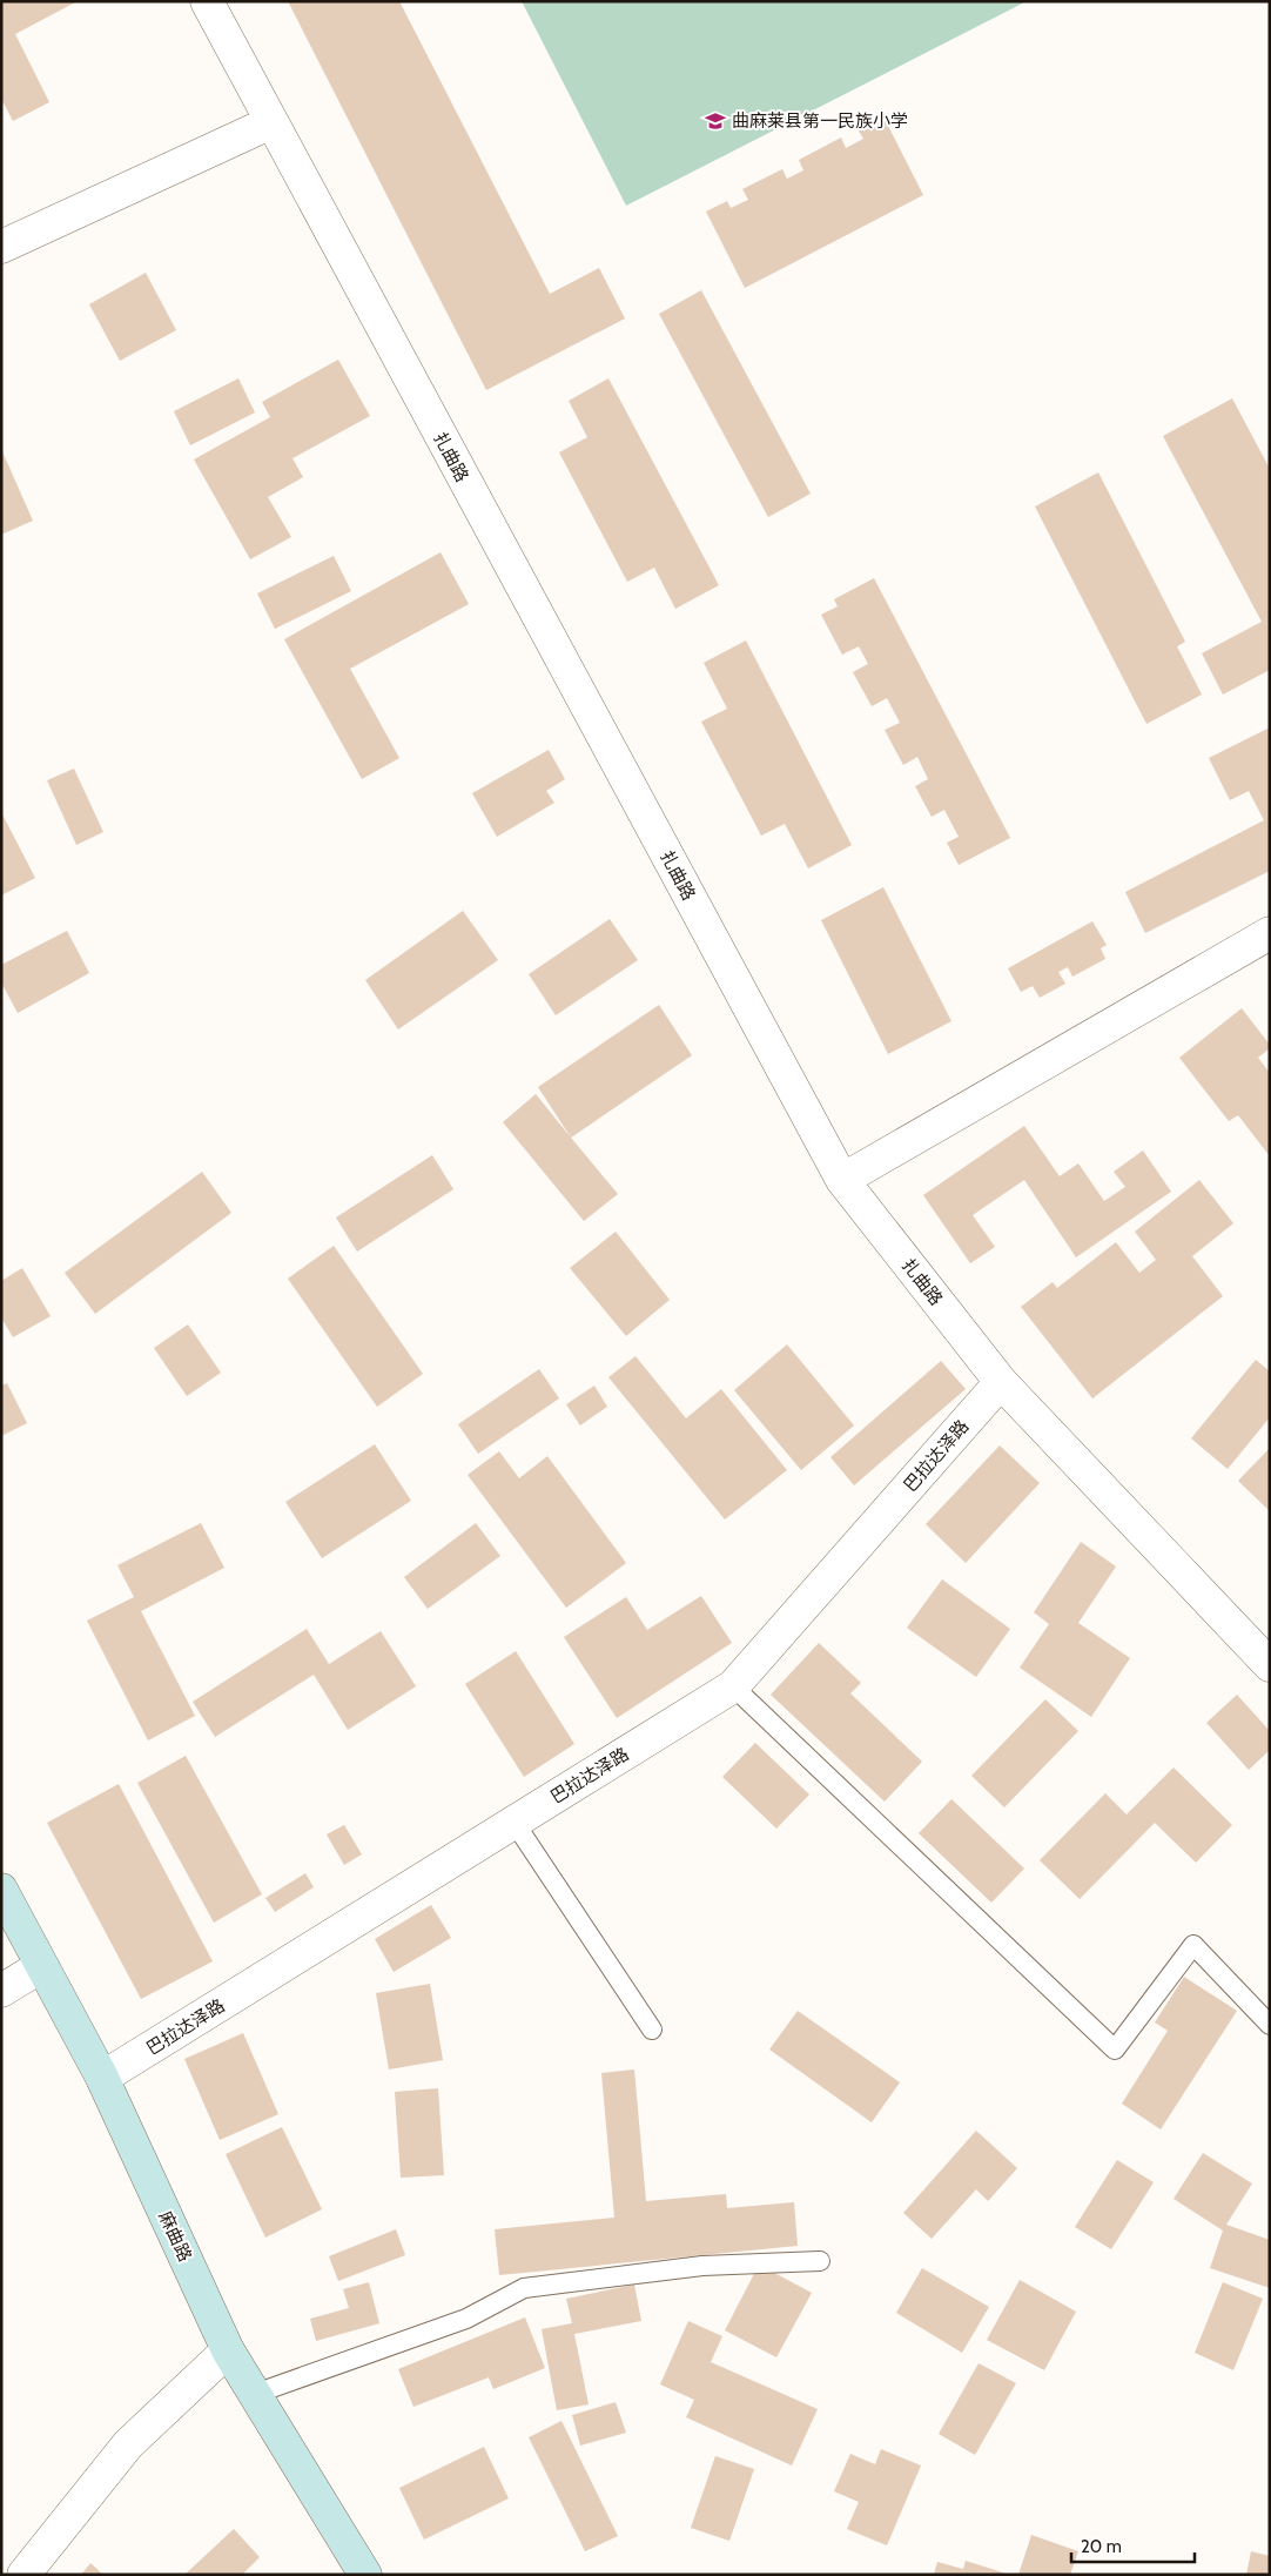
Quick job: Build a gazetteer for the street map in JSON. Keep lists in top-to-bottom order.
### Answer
{
  "streets": {
    "main road": ["麻曲路"],
    "street": ["扎曲路", "巴拉达泽路"]
  },
  "crossings": [
    ["扎曲路", "巴拉达泽路"],
    ["巴拉达泽路", "麻曲路"]
  ],
  "places": {
    "school or university": ["曲麻莱县第一民族小学"]
  },
  "scale_bar": "20 m"
}
